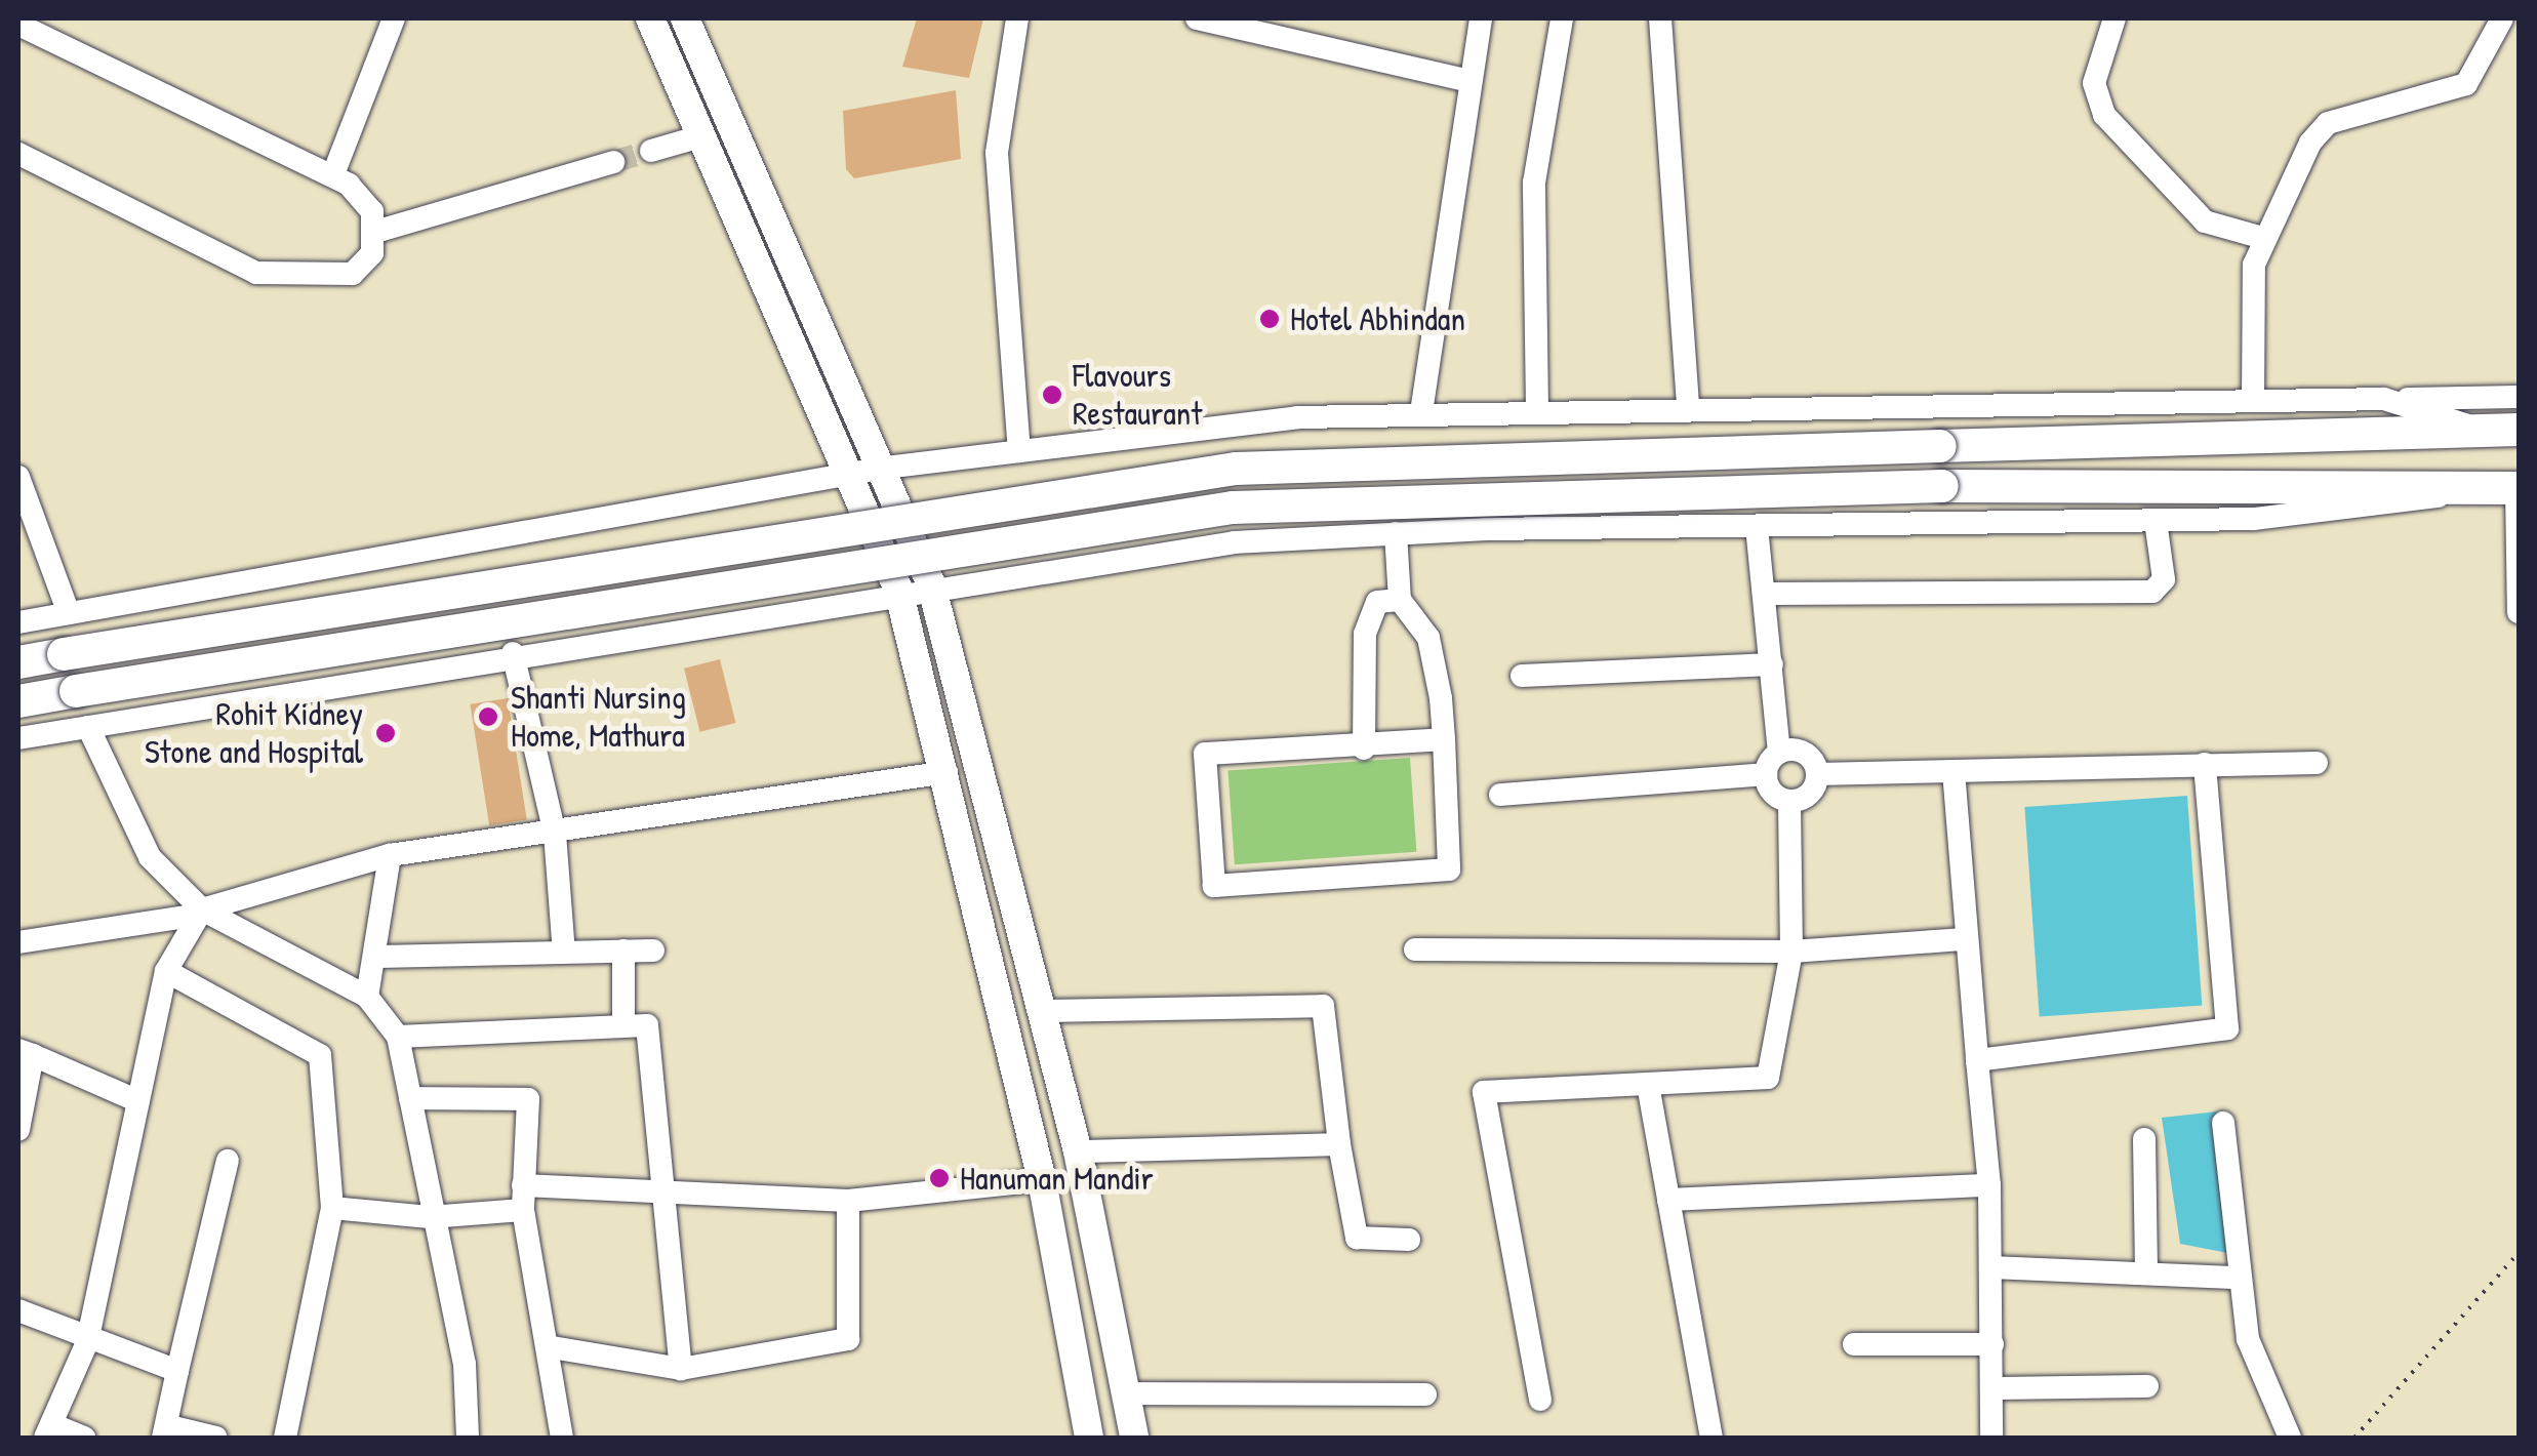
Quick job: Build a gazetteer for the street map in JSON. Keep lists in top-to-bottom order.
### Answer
{
  "places": [
    "Hotel Abhindan",
    "Flavours Restaurant",
    "Shanti Nursing Home, Mathura",
    "Rohit Kidney Stone and Hospital",
    "Hanuman Mandir"
  ]
}
